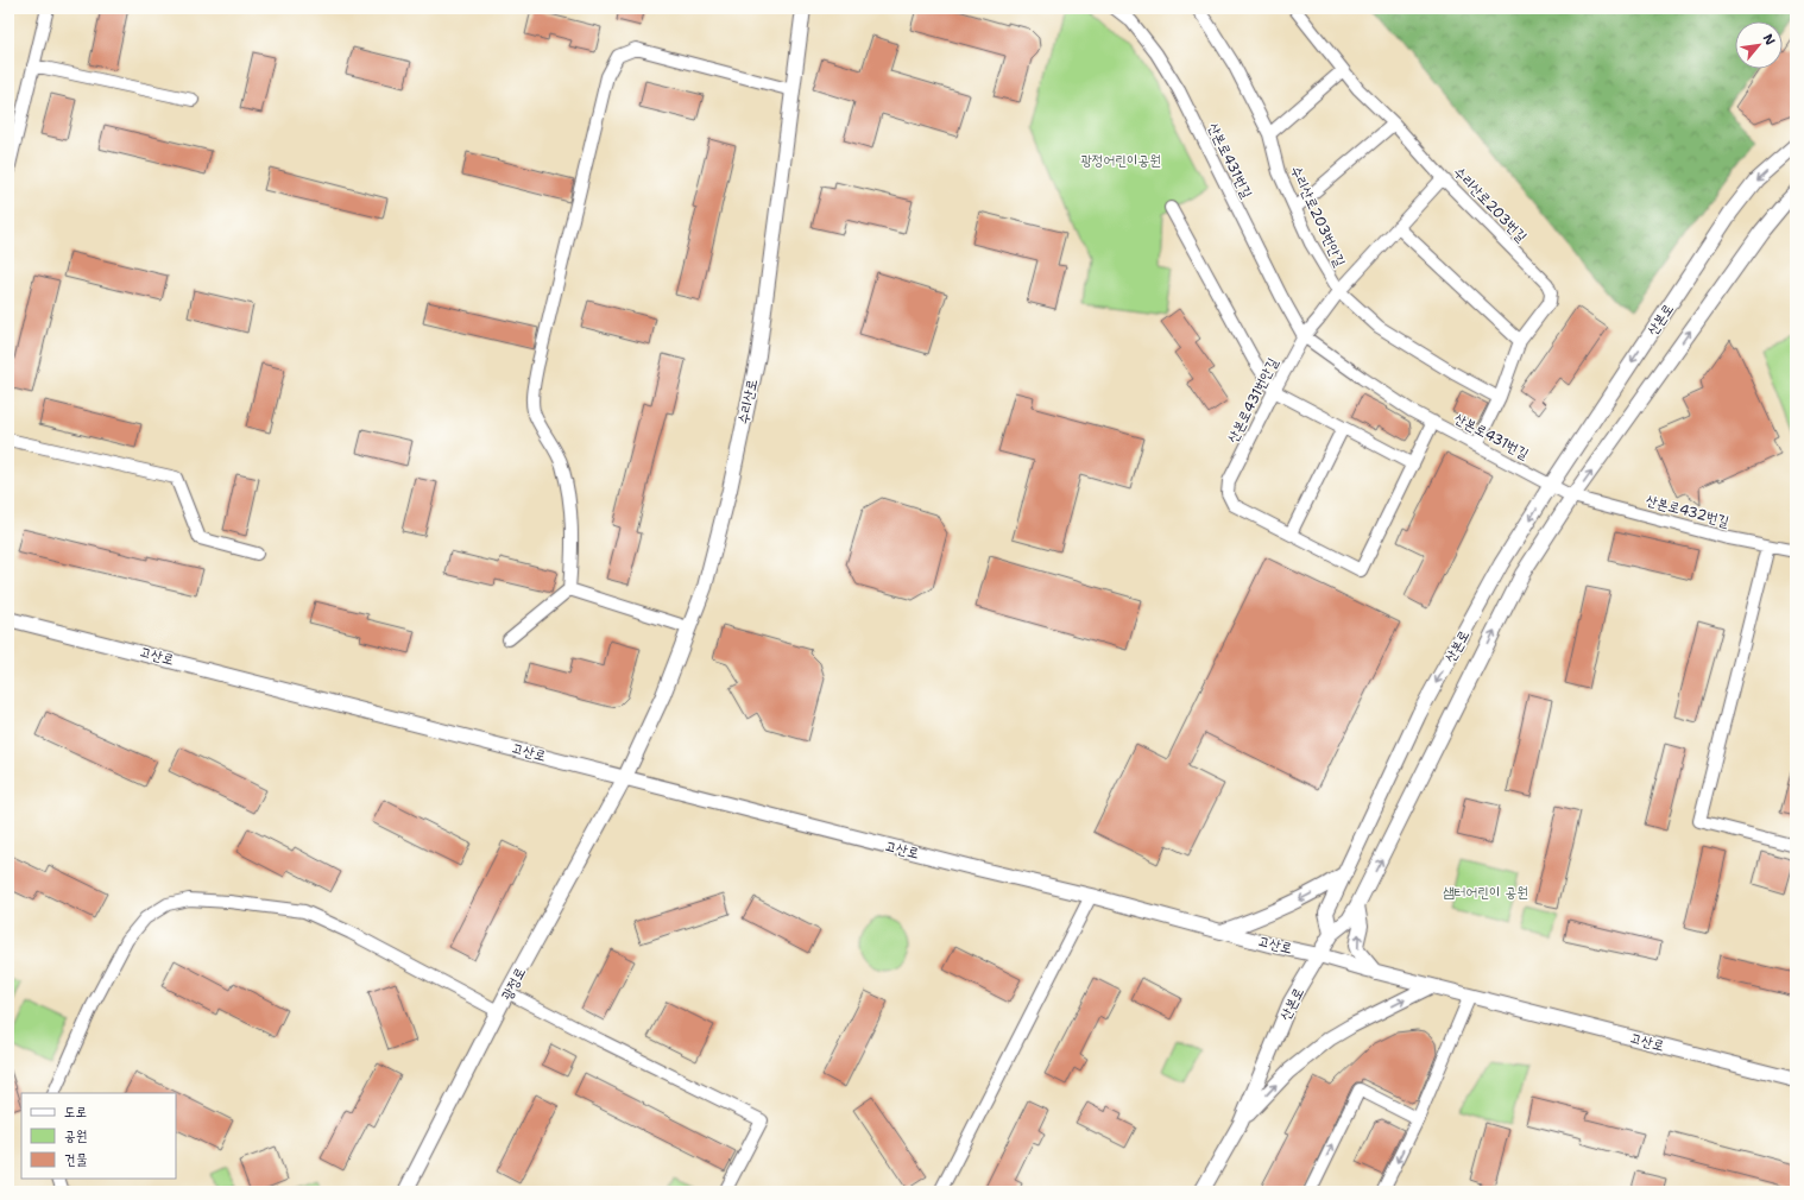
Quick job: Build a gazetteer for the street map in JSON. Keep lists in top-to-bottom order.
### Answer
{
  "streets": {
    "street": [
      "산본로431번길",
      "수리산로203번길",
      "수리산로203번안길",
      "산본로",
      "산본로431번안길",
      "수리산로",
      "산본로432번길",
      "고산로",
      "광정로"
    ]
  },
  "crossings": [
    ["산본로431번길", "수리산로203번길"],
    ["산본로431번길", "산본로"],
    ["산본로431번길", "산본로431번안길"],
    ["산본로431번길", "산본로432번길"],
    ["수리산로203번길", "수리산로203번안길"],
    ["산본로", "고산로"],
    ["수리산로", "고산로"],
    ["수리산로", "광정로"],
    ["고산로", "광정로"]
  ],
  "parks": ["광정어린이공원", "샘터어린이 공원"],
  "legend": ["도로", "공원", "건물"],
  "north": "top right"
}
